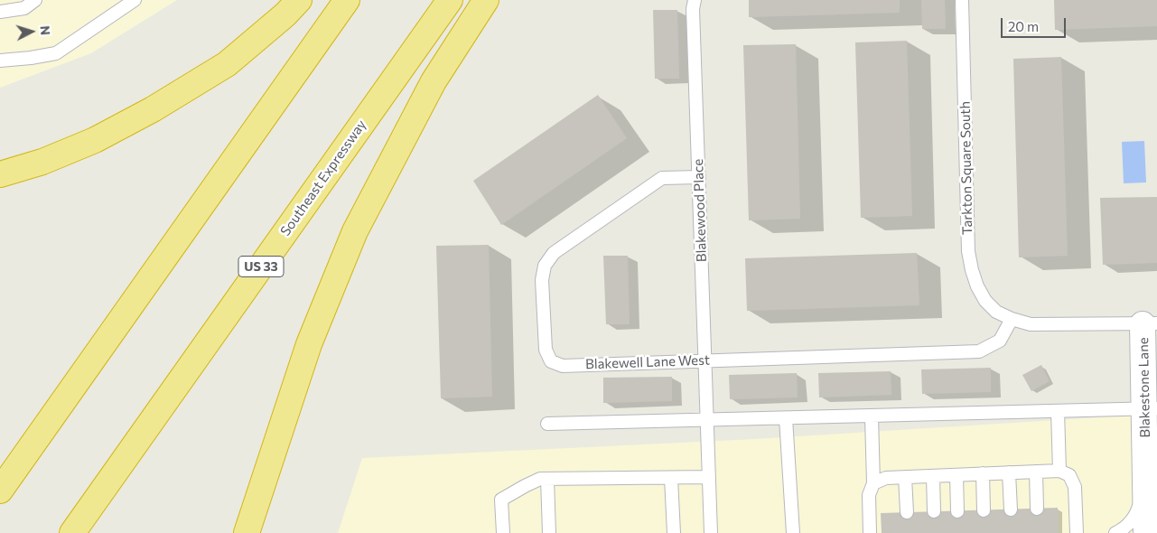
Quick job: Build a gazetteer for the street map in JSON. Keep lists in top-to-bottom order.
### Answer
{
  "streets": {
    "highway": ["Southeast Expressway", "US 33"],
    "street": ["Blakestone Lane"],
    "lane": ["Tarkton Square South", "Blakewood Place", "Blakewell Lane West"]
  },
  "crossings": [
    ["Tarkton Square South", "Blakewell Lane West"],
    ["Tarkton Square South", "Blakestone Lane"],
    ["Blakewood Place", "Blakewell Lane West"]
  ],
  "scale_bar": "20 m",
  "north": "right"
}
